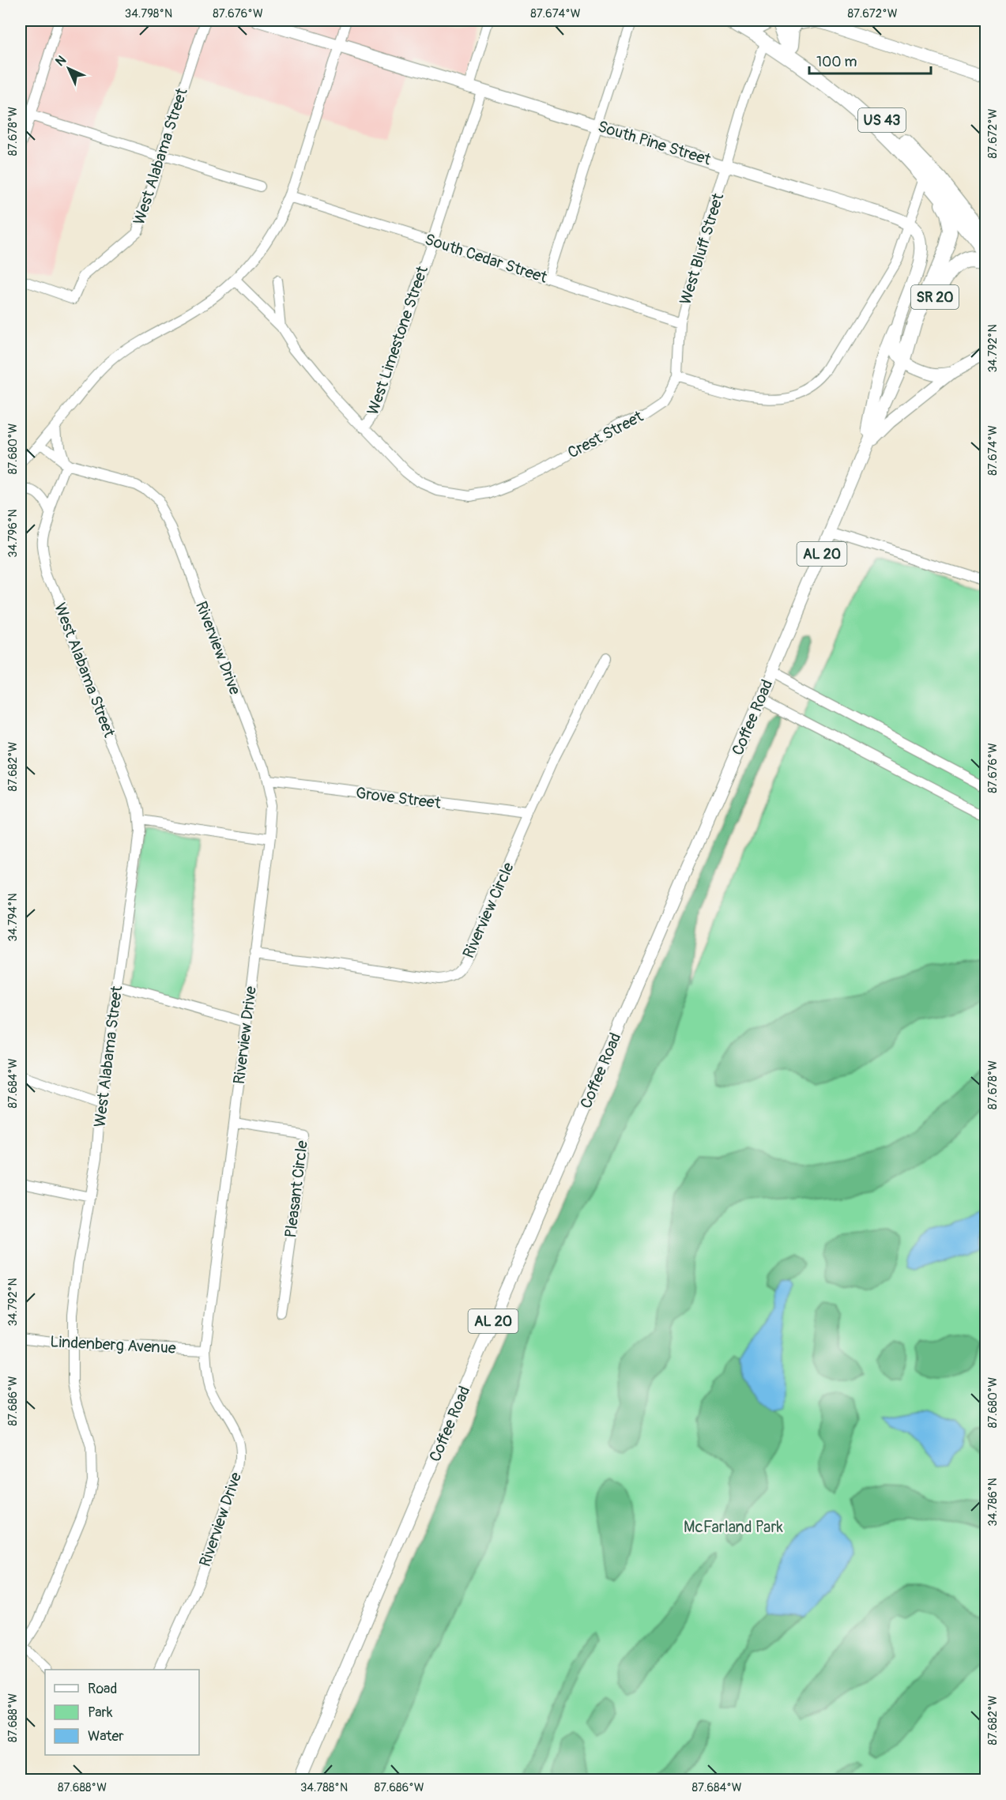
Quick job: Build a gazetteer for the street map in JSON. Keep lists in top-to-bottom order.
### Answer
{
  "streets": {
    "highway": ["US 43", "SR 20"],
    "main road": ["South Pine Street", "AL 20", "Coffee Road"],
    "street": [
      "West Alabama Street",
      "West Bluff Street",
      "South Cedar Street",
      "West Limestone Street",
      "Crest Street",
      "Riverview Drive",
      "Grove Street",
      "Riverview Circle",
      "Pleasant Circle",
      "Lindenberg Avenue"
    ]
  },
  "crossings": [
    ["US 43", "West Bluff Street"],
    ["South Pine Street", "West Bluff Street"],
    ["South Pine Street", "West Limestone Street"],
    ["West Alabama Street", "Riverview Drive"],
    ["West Alabama Street", "Lindenberg Avenue"],
    ["West Bluff Street", "South Cedar Street"],
    ["West Bluff Street", "Crest Street"],
    ["South Cedar Street", "West Limestone Street"],
    ["SR 20", "Coffee Road"],
    ["West Limestone Street", "Crest Street"],
    ["Riverview Drive", "Grove Street"],
    ["Riverview Drive", "Riverview Circle"],
    ["Riverview Drive", "Pleasant Circle"],
    ["Riverview Drive", "Lindenberg Avenue"],
    ["Grove Street", "Riverview Circle"]
  ],
  "parks": ["McFarland Park"],
  "legend": ["Road", "Park", "Water"],
  "scale_bar": "100 m",
  "north": "top left",
  "coordinates": [
    "34.798°N",
    "87.676°W",
    "87.674°W",
    "87.672°W",
    "87.678°W",
    "34.792°N",
    "87.680°W",
    "34.796°N",
    "87.682°W",
    "34.794°N",
    "87.684°W",
    "87.686°W",
    "34.786°N",
    "87.688°W",
    "34.788°N"
  ]
}
